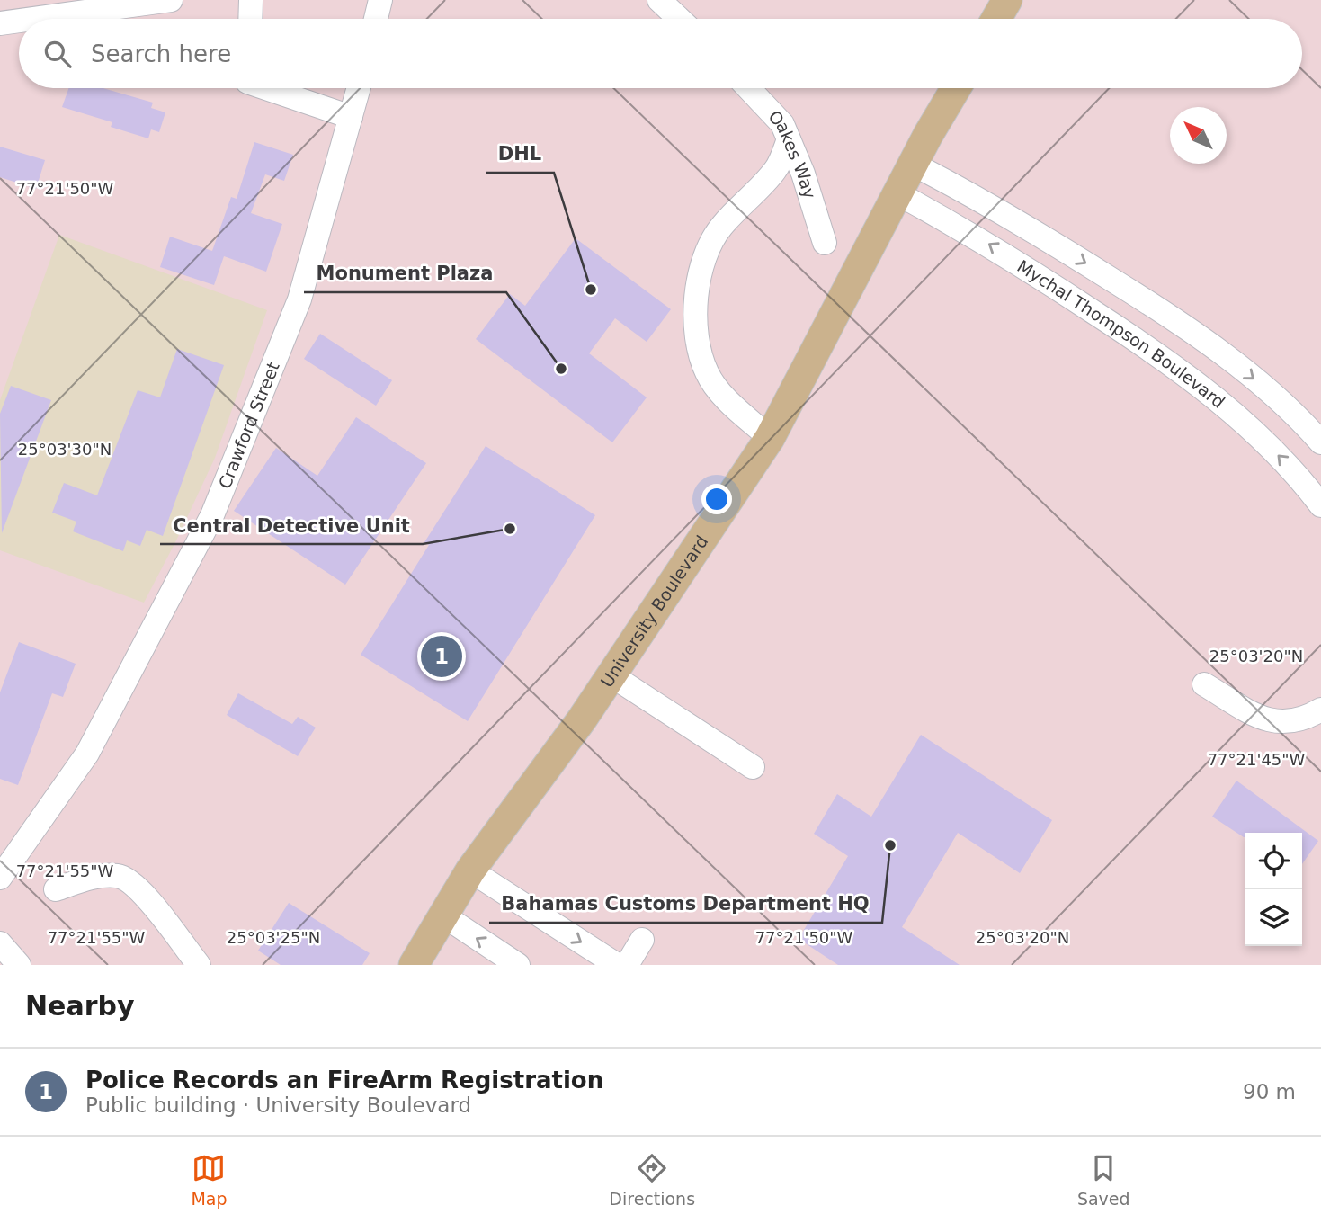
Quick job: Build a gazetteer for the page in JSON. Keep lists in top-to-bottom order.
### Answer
{
  "streets": {
    "main road": ["University Boulevard"],
    "street": ["Oakes Way", "Mychal Thompson Boulevard", "Crawford Street"]
  },
  "crossings": [
    ["Mychal Thompson Boulevard", "University Boulevard"]
  ],
  "places": [
    "DHL",
    "Monument Plaza",
    "Central Detective Unit",
    "Bahamas Customs Department HQ"
  ],
  "north": "top left",
  "page": {
    "search": "Search here",
    "pins": "1",
    "heading": "Nearby",
    "list": [
      {
        "mark": "1",
        "name": "Police Records an FireArm Registration",
        "note": "Public building · University Boulevard",
        "value": "90 m"
      }
    ],
    "nav": ["Map", "Directions", "Saved"]
  },
  "coordinates": [
    "77°21'50\"W",
    "25°03'30\"N",
    "25°03'20\"N",
    "77°21'45\"W",
    "77°21'55\"W",
    "25°03'25\"N"
  ]
}
